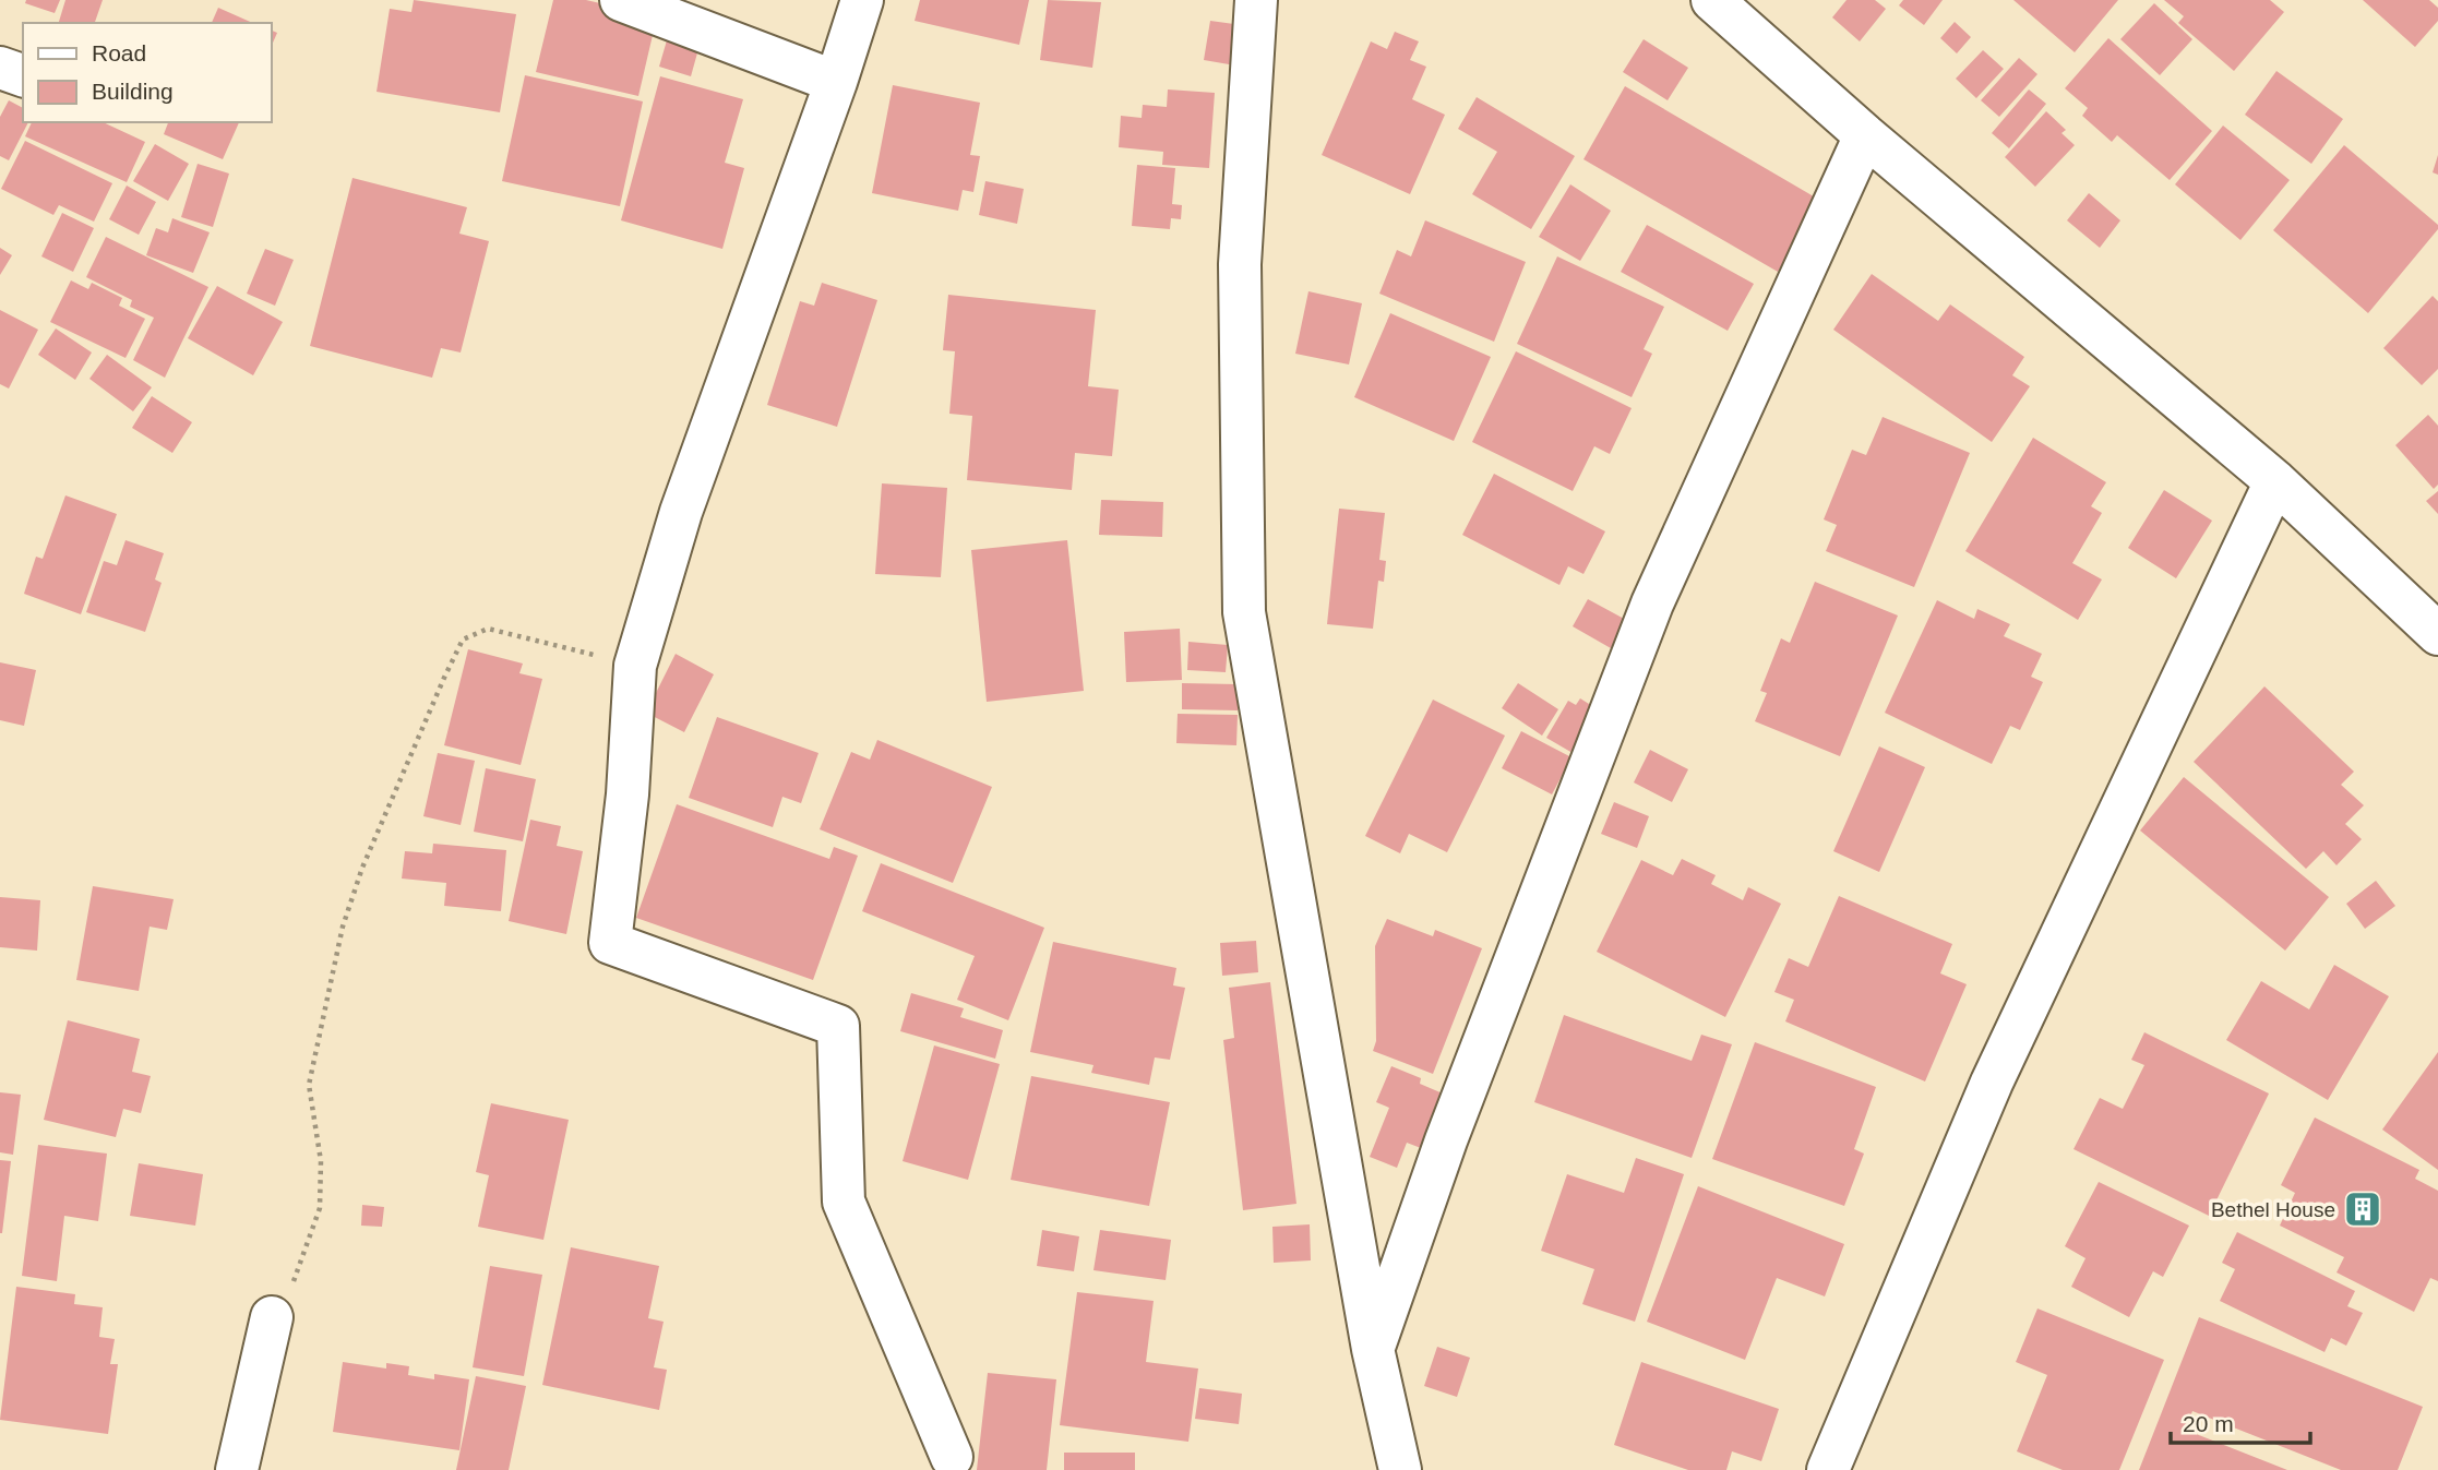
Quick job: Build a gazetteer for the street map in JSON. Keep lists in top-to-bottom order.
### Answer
{
  "places": {
    "building": ["Bethel House"]
  },
  "legend": ["Road", "Building"],
  "scale_bar": "20 m"
}
